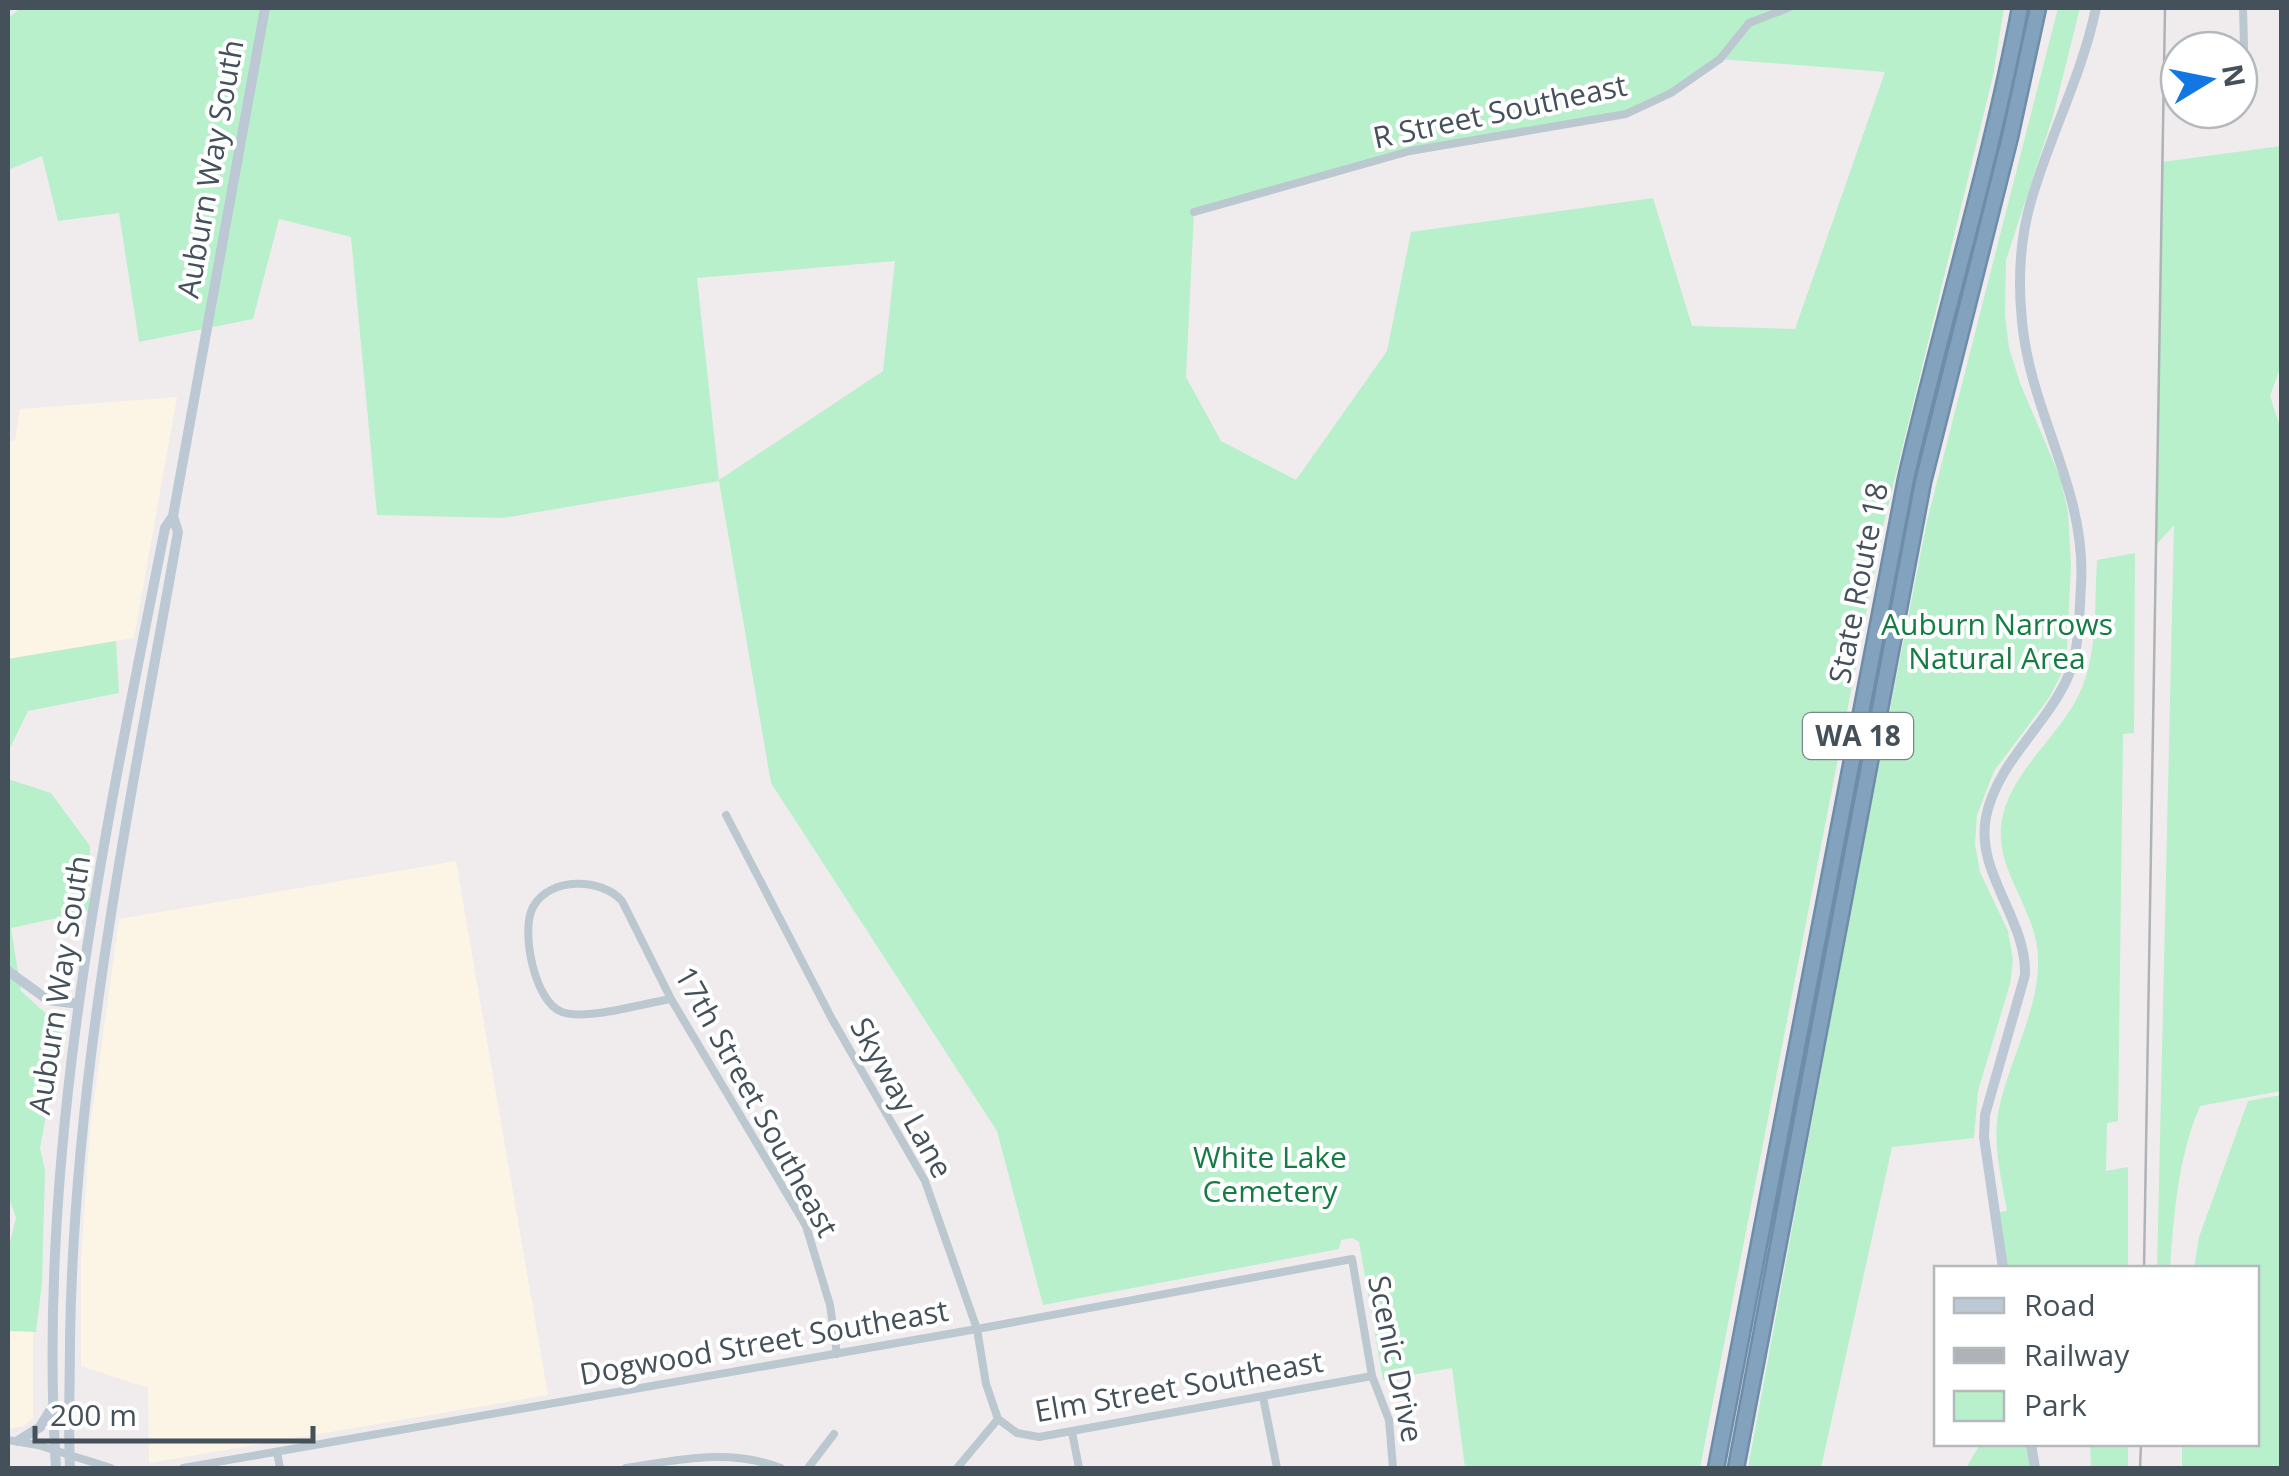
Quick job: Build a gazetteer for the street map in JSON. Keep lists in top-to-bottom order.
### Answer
{
  "streets": {
    "highway": ["State Route 18", "WA 18"],
    "main road": ["Auburn Way South"],
    "street": [
      "R Street Southeast",
      "Skyway Lane",
      "17th Street Southeast",
      "Dogwood Street Southeast",
      "Scenic Drive",
      "Elm Street Southeast"
    ]
  },
  "crossings": [
    ["Skyway Lane", "Dogwood Street Southeast"],
    ["Skyway Lane", "Elm Street Southeast"],
    ["17th Street Southeast", "Dogwood Street Southeast"],
    ["Dogwood Street Southeast", "Scenic Drive"],
    ["Scenic Drive", "Elm Street Southeast"]
  ],
  "parks": ["Auburn Narrows Natural Area", "White Lake Cemetery"],
  "legend": ["Road", "Railway", "Park"],
  "scale_bar": "200 m",
  "north": "right"
}
